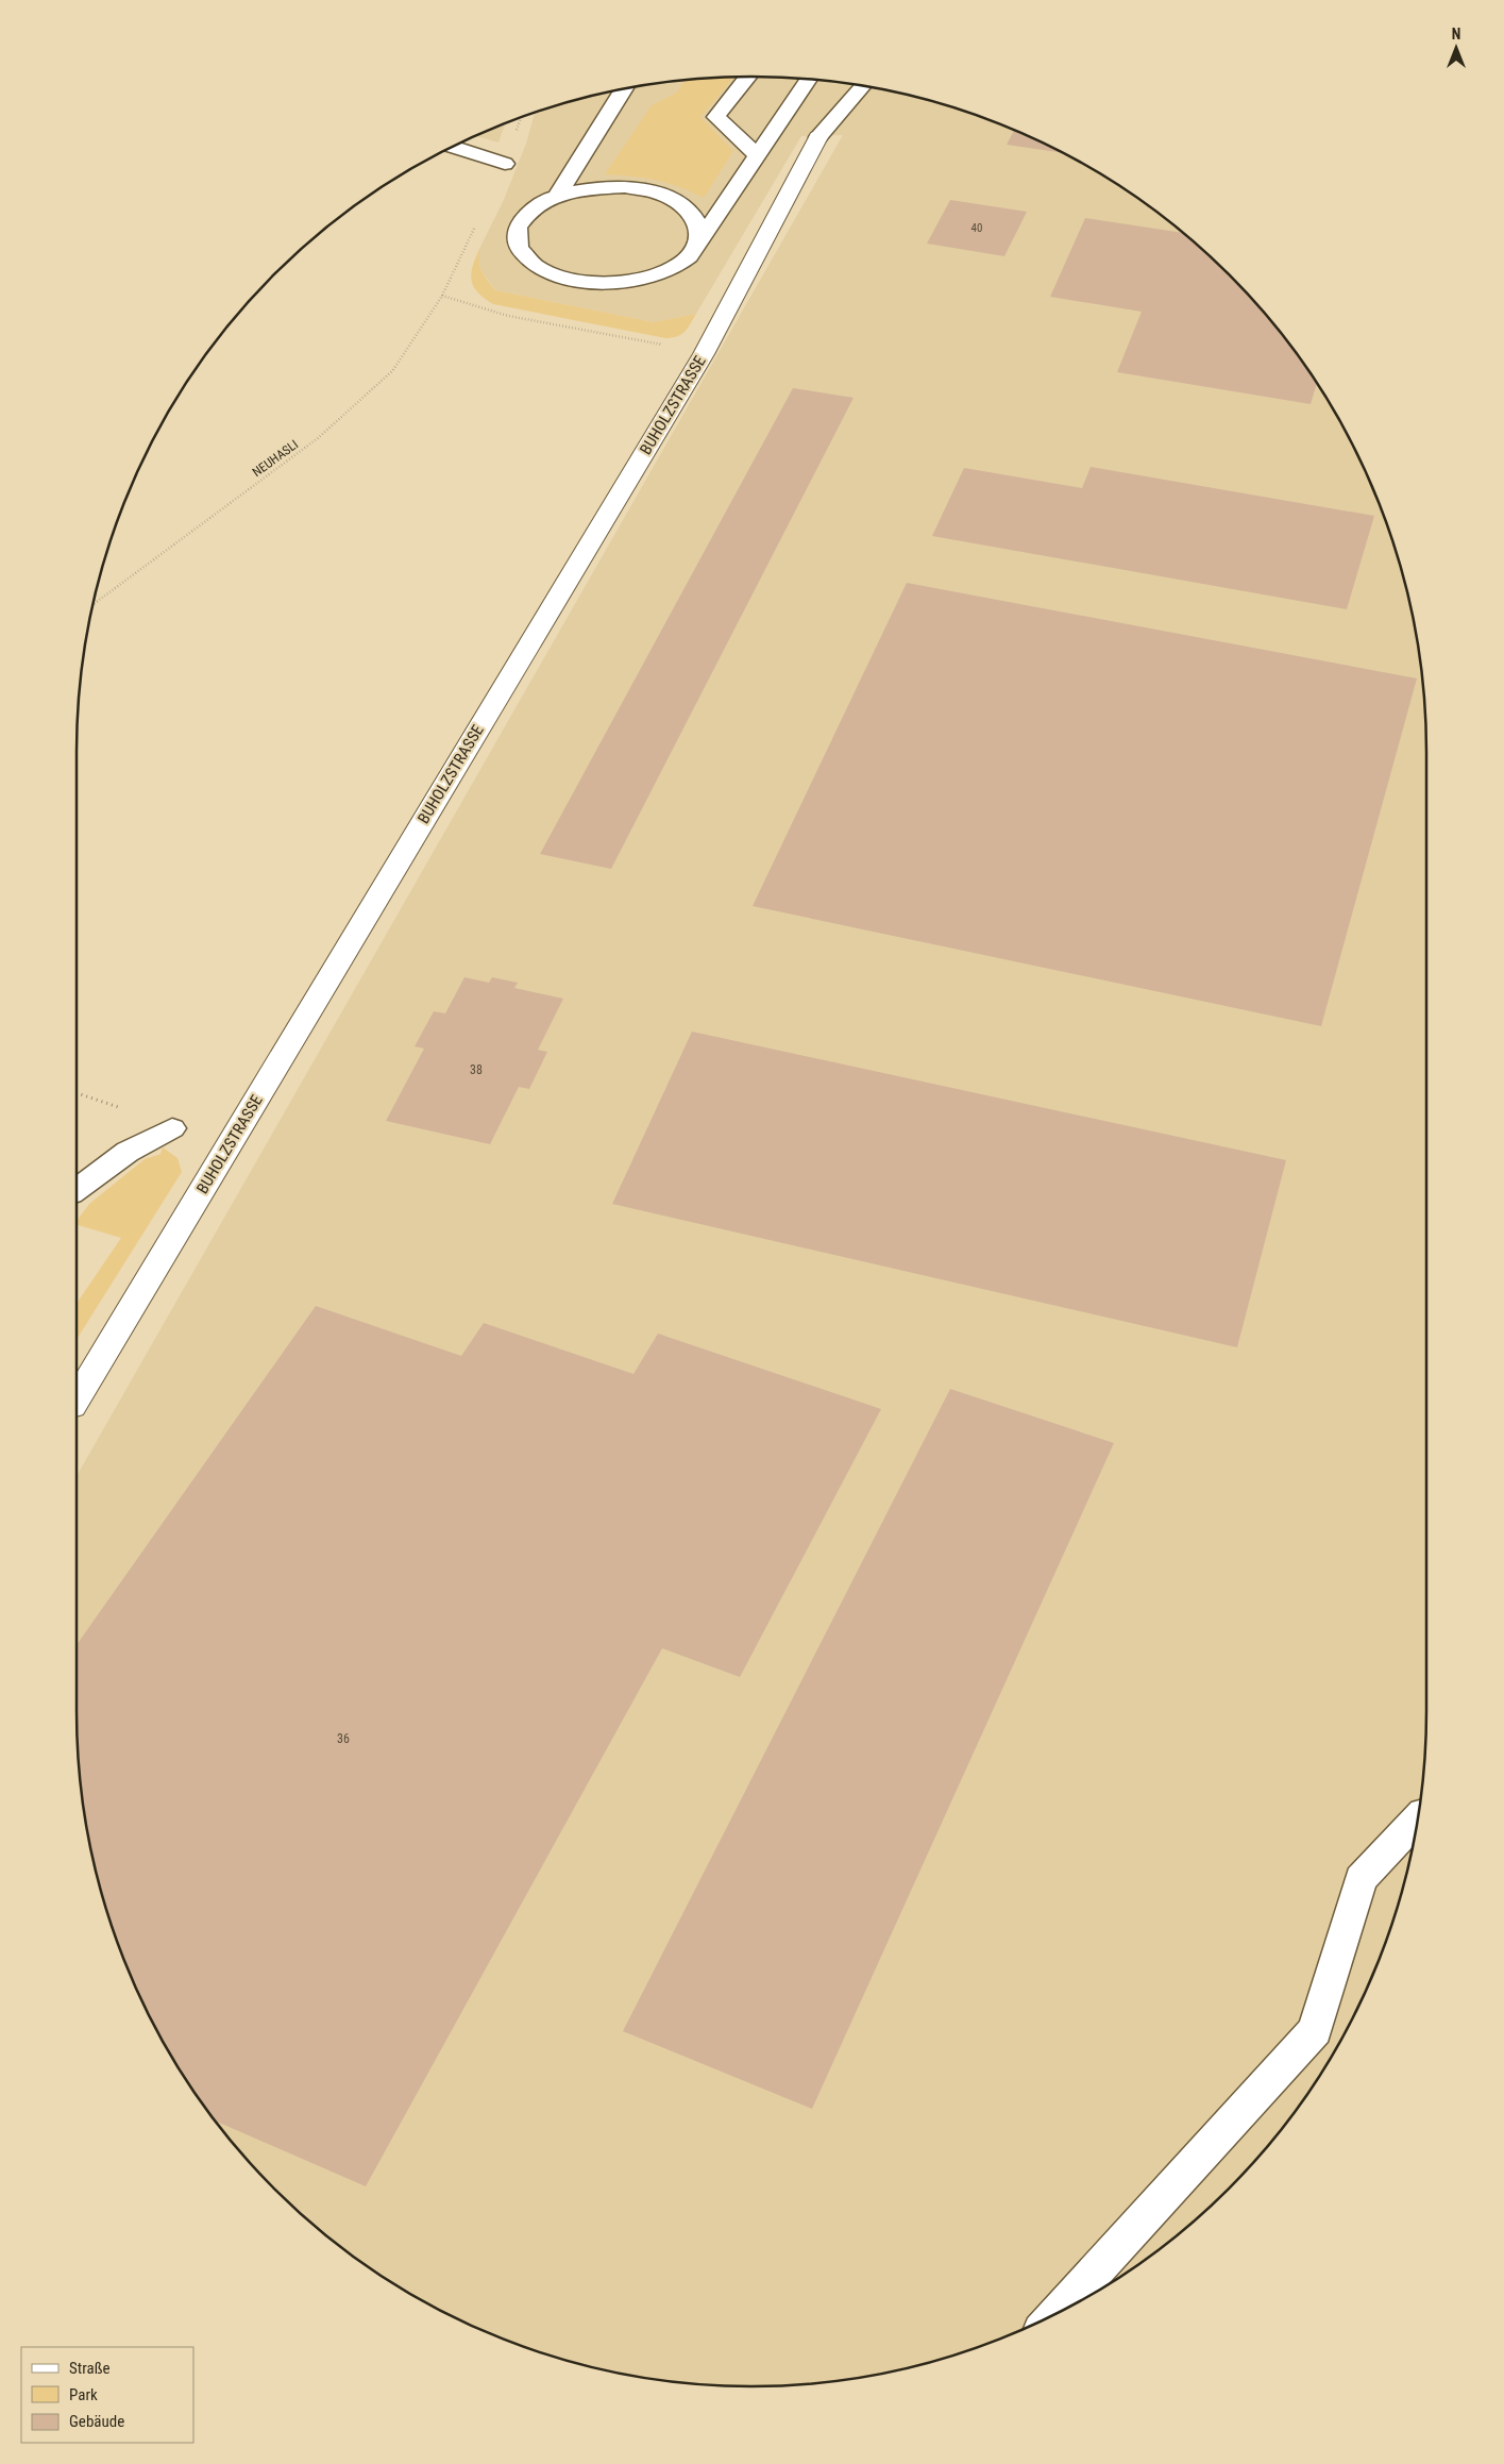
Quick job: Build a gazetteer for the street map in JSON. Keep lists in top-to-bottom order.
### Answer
{
  "streets": {
    "street": ["BUHOLZSTRASSE"],
    "path": ["NEUHASLI"]
  },
  "crossings": [
    ["BUHOLZSTRASSE", "NEUHASLI"]
  ],
  "house_numbers": ["40", "38", "36"],
  "legend": ["Straße", "Park", "Gebäude"],
  "north": "top"
}
